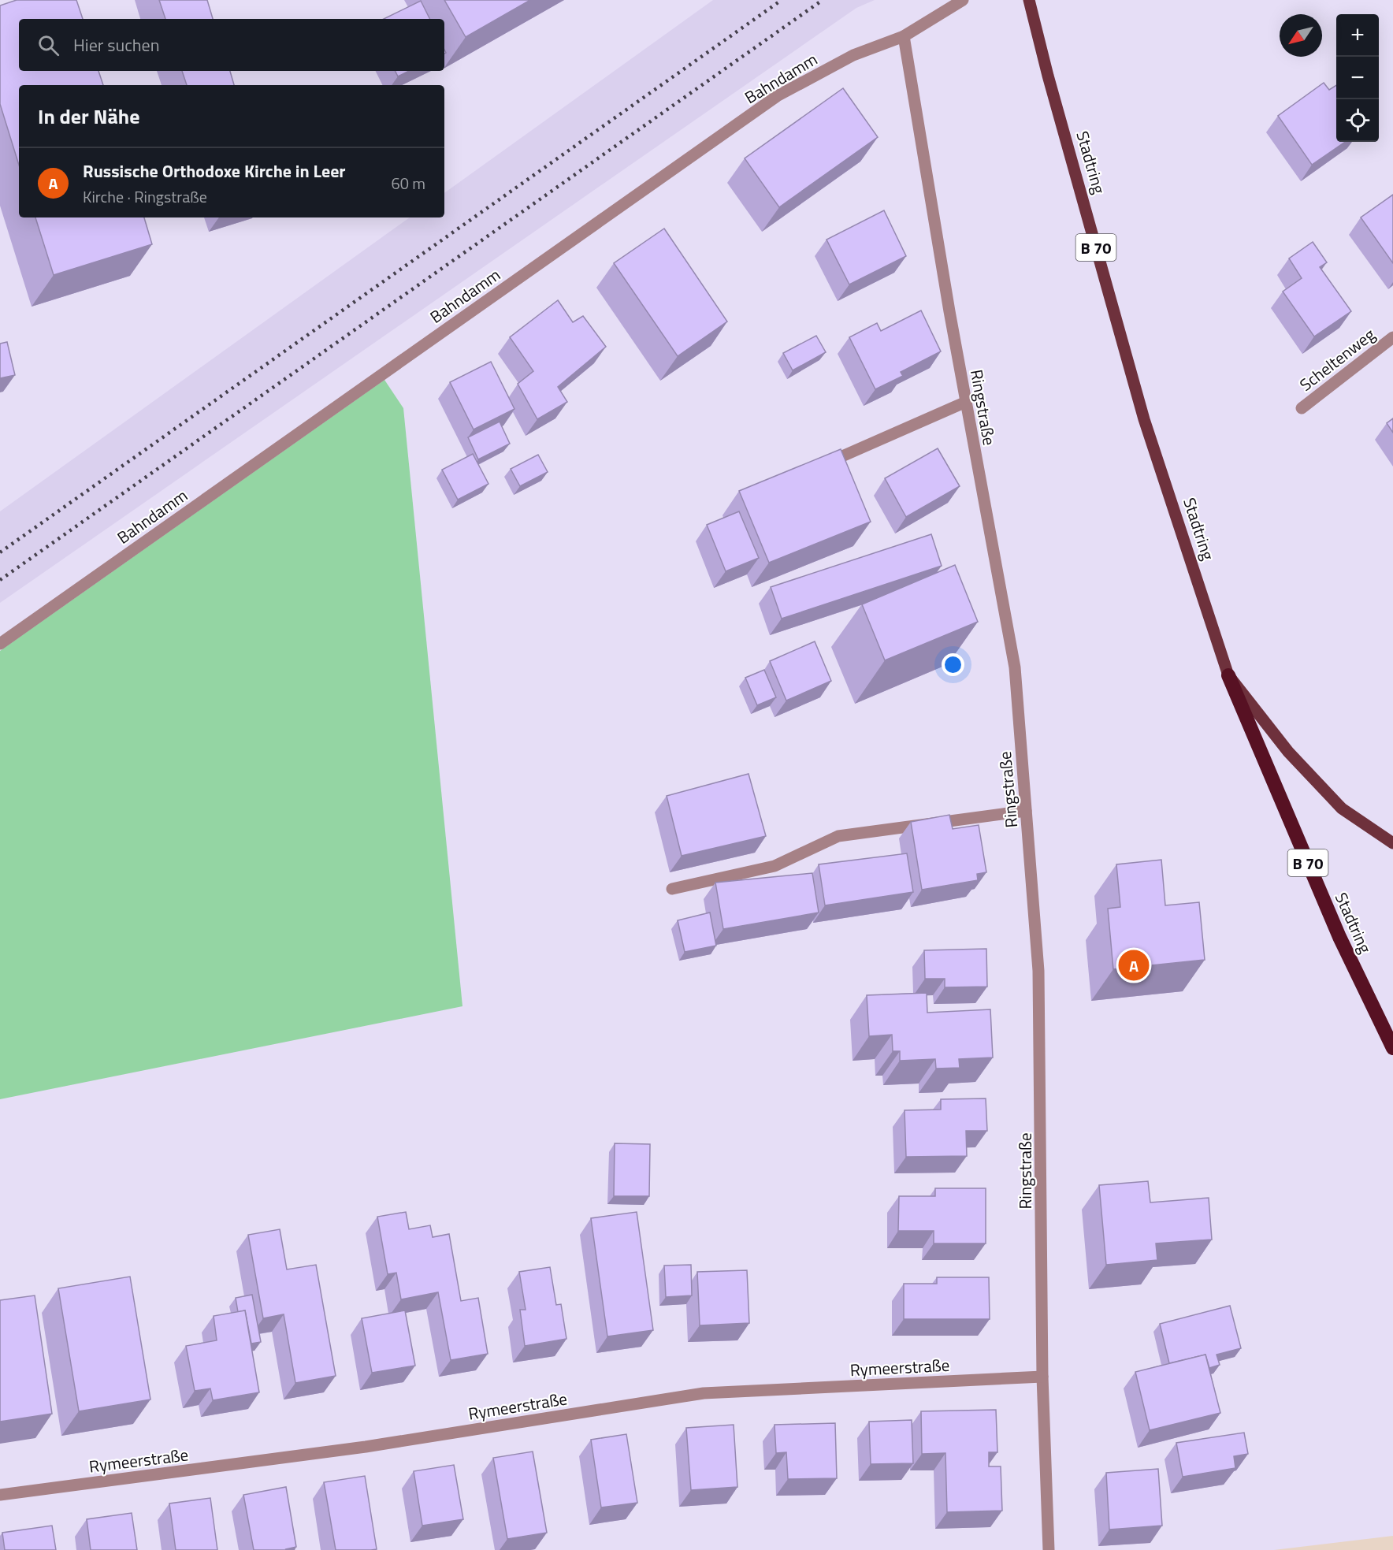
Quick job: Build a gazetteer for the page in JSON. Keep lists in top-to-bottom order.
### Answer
{
  "streets": {
    "highway": ["Stadtring", "B 70"],
    "street": [
      "Bahndamm",
      "Scheltenweg",
      "Ringstraße",
      "Rymeerstraße"
    ]
  },
  "crossings": [
    ["Bahndamm", "Ringstraße"],
    ["Stadtring", "B 70"],
    ["Ringstraße", "Rymeerstraße"]
  ],
  "north": "bottom left",
  "page": {
    "map_buttons": ["+", "−"],
    "search": "Hier suchen",
    "heading": "In der Nähe",
    "list": [
      {
        "mark": "A",
        "name": "Russische Orthodoxe Kirche in Leer",
        "note": "Kirche · Ringstraße",
        "value": "60 m"
      }
    ],
    "pins": "A"
  }
}
